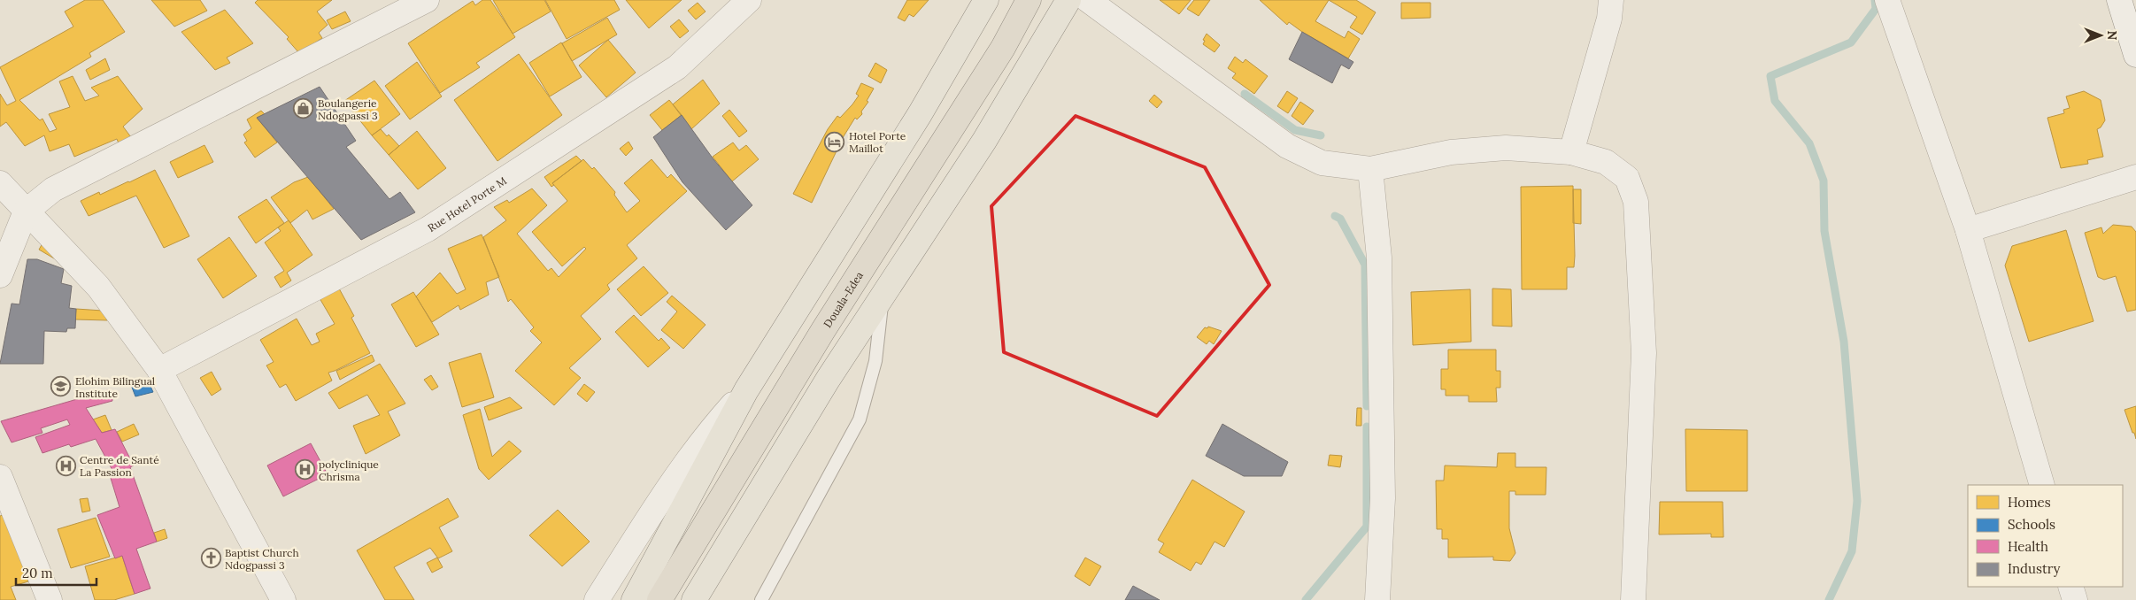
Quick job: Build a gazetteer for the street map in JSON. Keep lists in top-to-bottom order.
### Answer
{
  "streets": {
    "highway": ["Douala-Edea"],
    "street": ["Rue Hotel Porte M"]
  },
  "places": {
    "shop": ["Boulangerie Ndogpassi 3"],
    "hotel": ["Hotel Porte Maillot"],
    "school or university": ["Elohim Bilingual Institute"],
    "hospital": ["Centre de Santé La Passion", "polyclinique Chrisma"],
    "church": ["Baptist Church Ndogpassi 3"]
  },
  "legend": [
    "Homes",
    "Schools",
    "Health",
    "Industry"
  ],
  "scale_bar": "20 m",
  "north": "right"
}
